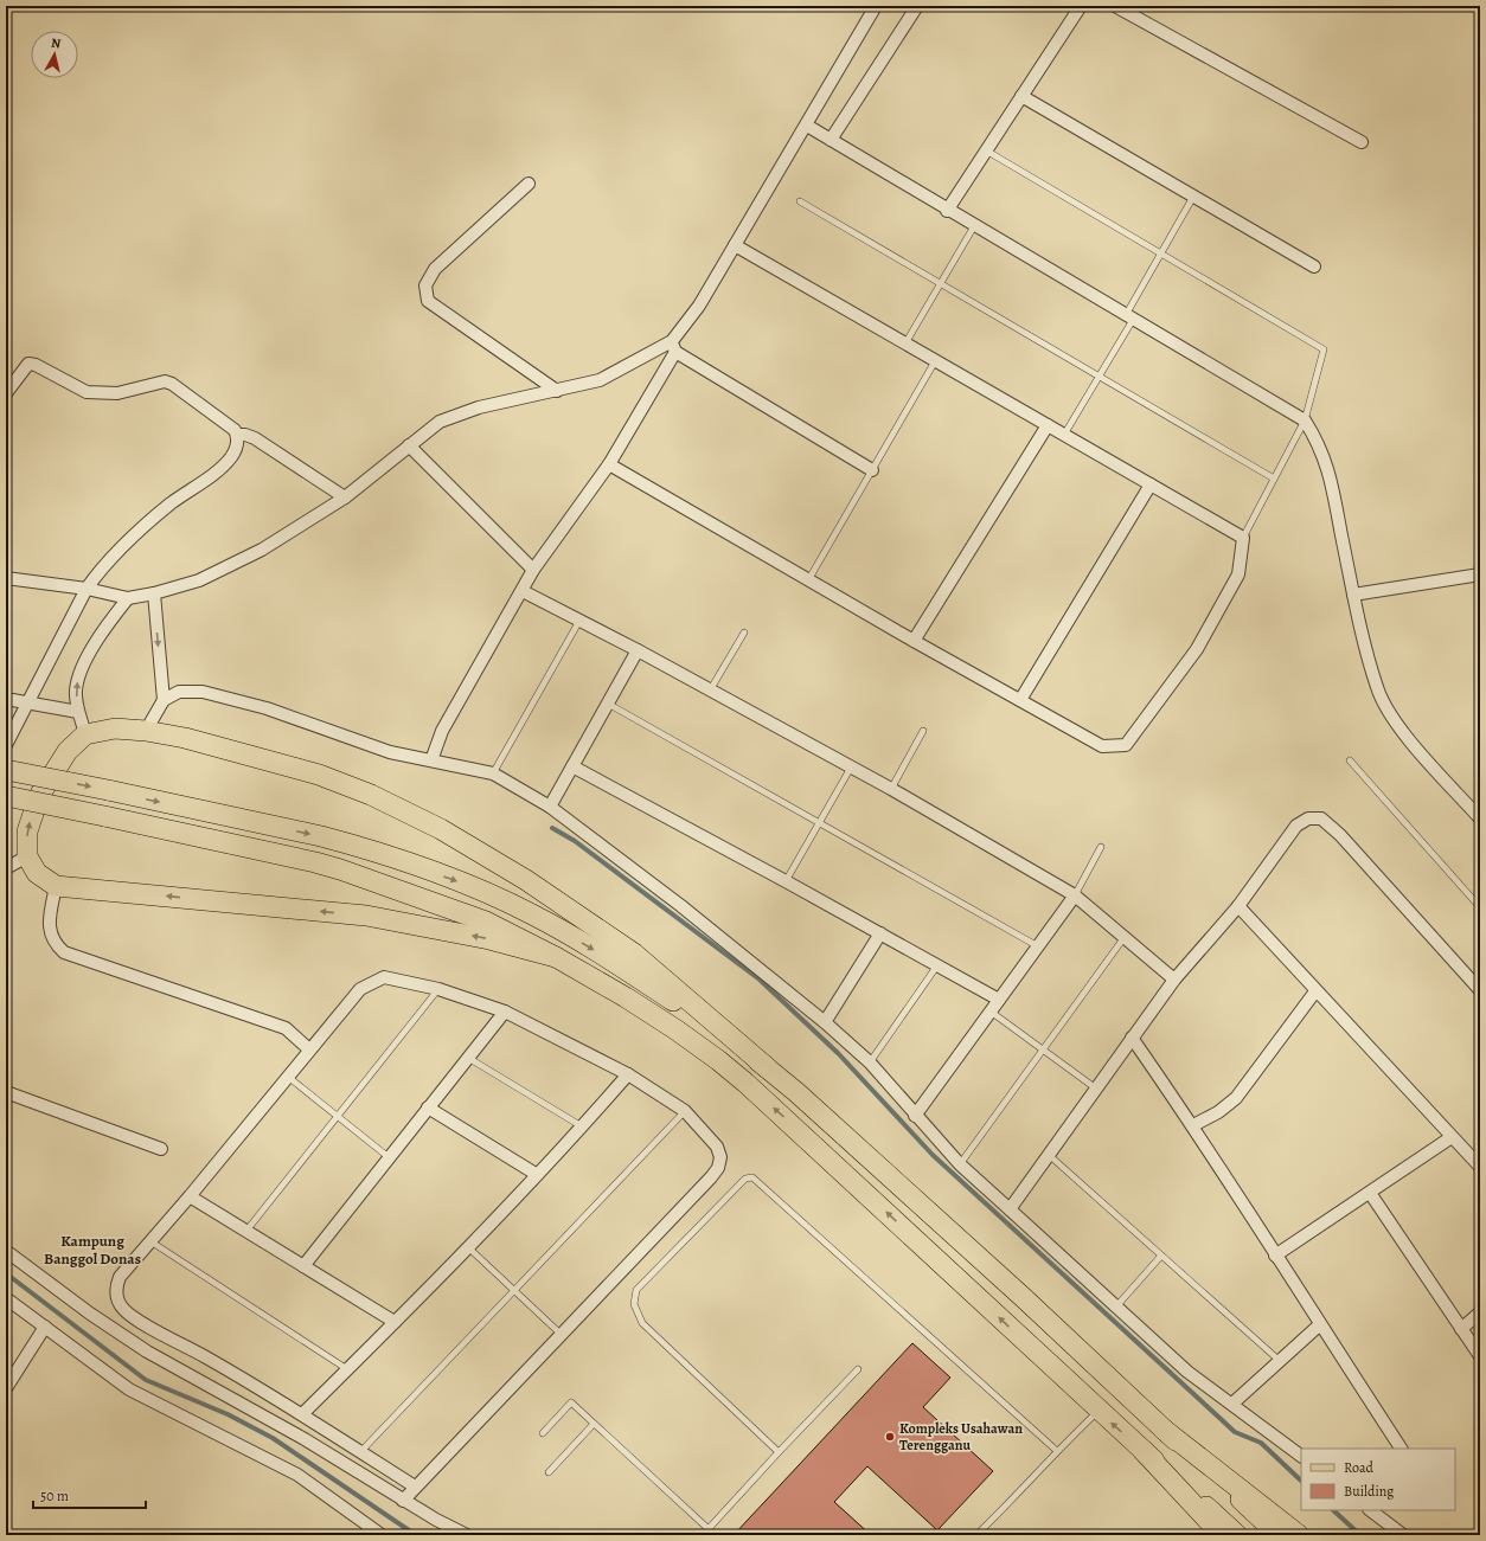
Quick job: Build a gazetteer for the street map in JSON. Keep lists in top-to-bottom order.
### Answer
{
  "districts": ["Kampung Banggol Donas"],
  "places": ["Kompleks Usahawan Terengganu"],
  "legend": ["Road", "Building"],
  "scale_bar": "50 m",
  "north": "top"
}
